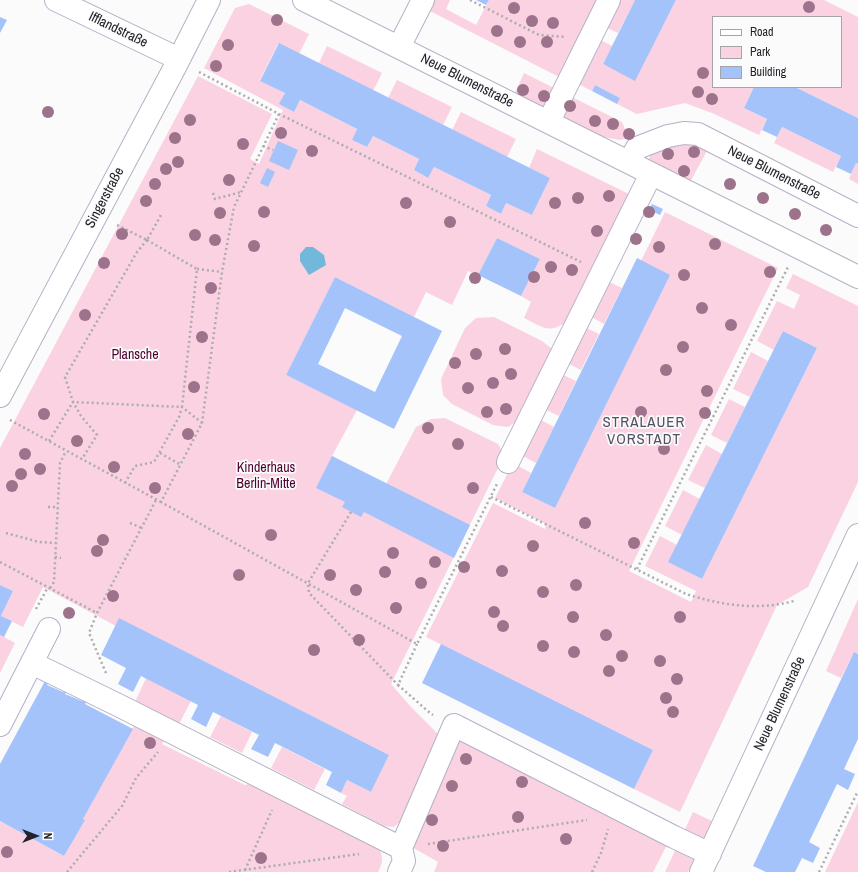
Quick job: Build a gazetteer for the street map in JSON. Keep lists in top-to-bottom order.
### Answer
{
  "streets": {
    "street": ["Ifflandstraße", "Neue Blumenstraße", "Singerstraße"]
  },
  "crossings": [
    ["Ifflandstraße", "Singerstraße"]
  ],
  "districts": ["STRALAUER VORSTADT"],
  "parks": ["Plansche", "Kinderhaus Berlin-Mitte"],
  "legend": ["Road", "Park", "Building"],
  "north": "right"
}
